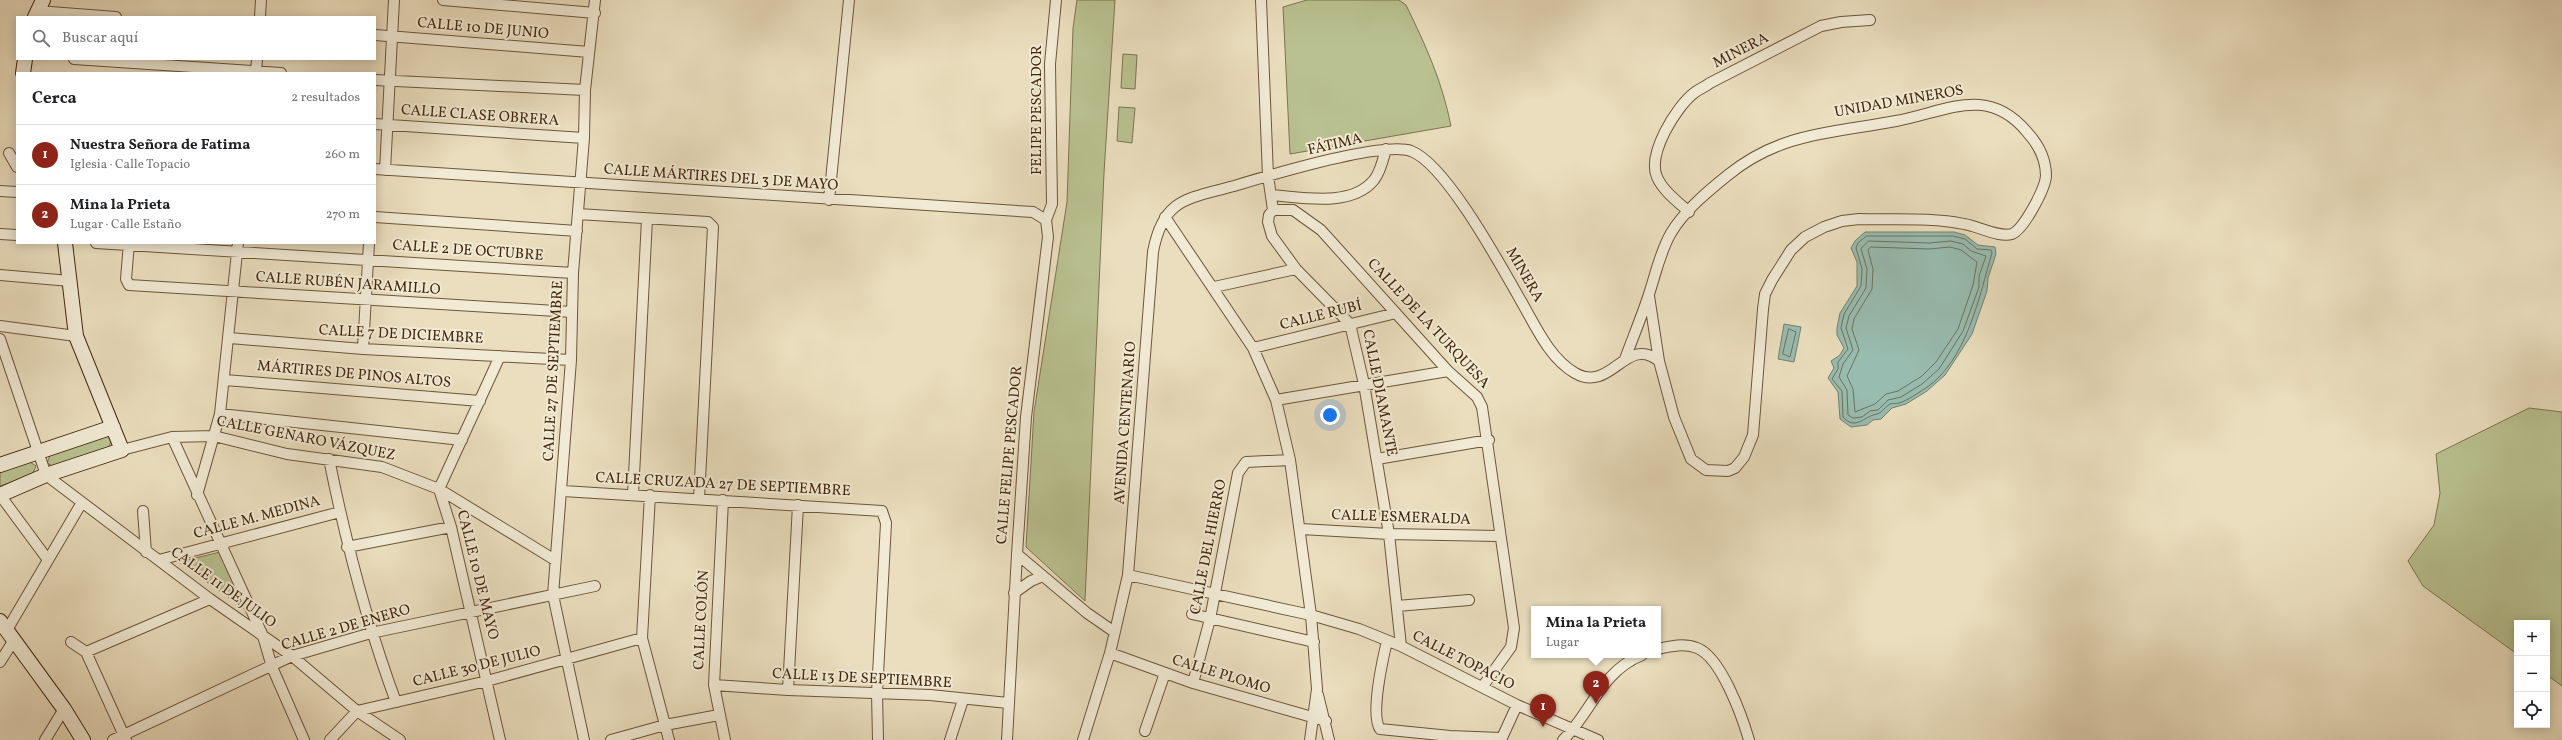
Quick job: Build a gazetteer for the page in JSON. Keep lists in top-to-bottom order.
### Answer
{
  "streets": {
    "street": [
      "CALLE 10 DE JUNIO",
      "MINERA",
      "UNIDAD MINEROS",
      "FELIPE PESCADOR",
      "CALLE CLASE OBRERA",
      "FÁTIMA",
      "CALLE MÁRTIRES DEL 3 DE MAYO",
      "CALLE 2 DE OCTUBRE",
      "CALLE RUBÉN JARAMILLO",
      "CALLE RUBÍ",
      "CALLE DE LA TURQUESA",
      "CALLE 7 DE DICIEMBRE",
      "CALLE 27 DE SEPTIEMBRE",
      "MÁRTIRES DE PINOS ALTOS",
      "CALLE DIAMANTE",
      "AVENIDA CENTENARIO",
      "CALLE GENARO VÁZQUEZ",
      "CALLE FELIPE PESCADOR",
      "CALLE CRUZADA 27 DE SEPTIEMBRE",
      "CALLE M. MEDINA",
      "CALLE ESMERALDA",
      "CALLE DEL HIERRO",
      "CALLE 10 DE MAYO",
      "CALLE 11 DE JULIO",
      "CALLE COLÓN",
      "CALLE 2 DE ENERO",
      "CALLE TOPACIO",
      "CALLE 30 DE JULIO",
      "CALLE PLOMO",
      "CALLE 13 DE SEPTIEMBRE"
    ]
  },
  "crossings": [
    ["CALLE 10 DE JUNIO", "CALLE 27 DE SEPTIEMBRE"],
    ["MINERA", "UNIDAD MINEROS"],
    ["MINERA", "FÁTIMA"],
    ["FELIPE PESCADOR", "CALLE MÁRTIRES DEL 3 DE MAYO"],
    ["FELIPE PESCADOR", "CALLE FELIPE PESCADOR"],
    ["CALLE CLASE OBRERA", "CALLE 27 DE SEPTIEMBRE"],
    ["FÁTIMA", "CALLE DIAMANTE"],
    ["FÁTIMA", "AVENIDA CENTENARIO"],
    ["CALLE MÁRTIRES DEL 3 DE MAYO", "CALLE 27 DE SEPTIEMBRE"],
    ["CALLE MÁRTIRES DEL 3 DE MAYO", "CALLE FELIPE PESCADOR"],
    ["CALLE 2 DE OCTUBRE", "CALLE RUBÉN JARAMILLO"],
    ["CALLE 2 DE OCTUBRE", "CALLE 27 DE SEPTIEMBRE"],
    ["CALLE RUBÉN JARAMILLO", "CALLE 27 DE SEPTIEMBRE"],
    ["CALLE RUBÍ", "CALLE DE LA TURQUESA"],
    ["CALLE RUBÍ", "CALLE DIAMANTE"],
    ["CALLE DE LA TURQUESA", "CALLE DIAMANTE"],
    ["CALLE DE LA TURQUESA", "CALLE ESMERALDA"],
    ["CALLE DE LA TURQUESA", "CALLE TOPACIO"],
    ["CALLE 7 DE DICIEMBRE", "CALLE 27 DE SEPTIEMBRE"],
    ["CALLE 27 DE SEPTIEMBRE", "CALLE GENARO VÁZQUEZ"],
    ["CALLE 27 DE SEPTIEMBRE", "CALLE CRUZADA 27 DE SEPTIEMBRE"],
    ["CALLE 27 DE SEPTIEMBRE", "CALLE 2 DE ENERO"],
    ["CALLE 27 DE SEPTIEMBRE", "CALLE 30 DE JULIO"],
    ["CALLE DIAMANTE", "AVENIDA CENTENARIO"],
    ["CALLE DIAMANTE", "CALLE ESMERALDA"],
    ["CALLE DIAMANTE", "CALLE TOPACIO"],
    ["AVENIDA CENTENARIO", "CALLE FELIPE PESCADOR"],
    ["AVENIDA CENTENARIO", "CALLE TOPACIO"],
    ["AVENIDA CENTENARIO", "CALLE PLOMO"],
    ["CALLE GENARO VÁZQUEZ", "CALLE 10 DE MAYO"],
    ["CALLE CRUZADA 27 DE SEPTIEMBRE", "CALLE COLÓN"],
    ["CALLE CRUZADA 27 DE SEPTIEMBRE", "CALLE 13 DE SEPTIEMBRE"],
    ["CALLE M. MEDINA", "CALLE 11 DE JULIO"],
    ["CALLE DEL HIERRO", "CALLE TOPACIO"],
    ["CALLE DEL HIERRO", "CALLE PLOMO"],
    ["CALLE 10 DE MAYO", "CALLE 2 DE ENERO"],
    ["CALLE 10 DE MAYO", "CALLE 30 DE JULIO"],
    ["CALLE 11 DE JULIO", "CALLE 2 DE ENERO"],
    ["CALLE 11 DE JULIO", "CALLE 30 DE JULIO"],
    ["CALLE COLÓN", "CALLE 13 DE SEPTIEMBRE"]
  ],
  "page": {
    "search": "Buscar aquí",
    "heading": ["Cerca", "2 resultados"],
    "list": [
      {
        "mark": "1",
        "name": "Nuestra Señora de Fatima",
        "note": "Iglesia · Calle Topacio",
        "value": "260 m"
      },
      {
        "mark": "2",
        "name": "Mina la Prieta",
        "note": "Lugar · Calle Estaño",
        "value": "270 m"
      }
    ],
    "popup": ["Mina la Prieta", "Lugar"],
    "map_buttons": ["+", "−"],
    "pins": ["2", "1"]
  }
}
